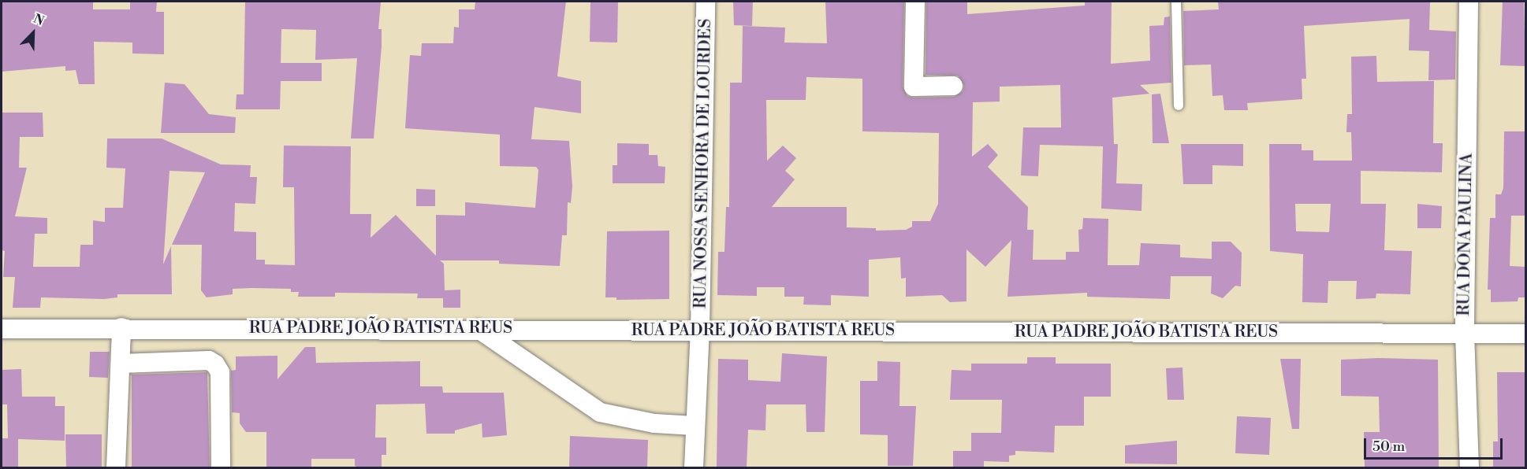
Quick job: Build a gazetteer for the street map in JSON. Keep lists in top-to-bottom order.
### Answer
{
  "streets": {
    "street": ["RUA NOSSA SENHORA DE LOURDES", "RUA DONA PAULINA", "RUA PADRE JOÃO BATISTA REUS"]
  },
  "crossings": [
    ["RUA NOSSA SENHORA DE LOURDES", "RUA PADRE JOÃO BATISTA REUS"],
    ["RUA DONA PAULINA", "RUA PADRE JOÃO BATISTA REUS"]
  ],
  "scale_bar": "50 m",
  "north": "top right"
}
